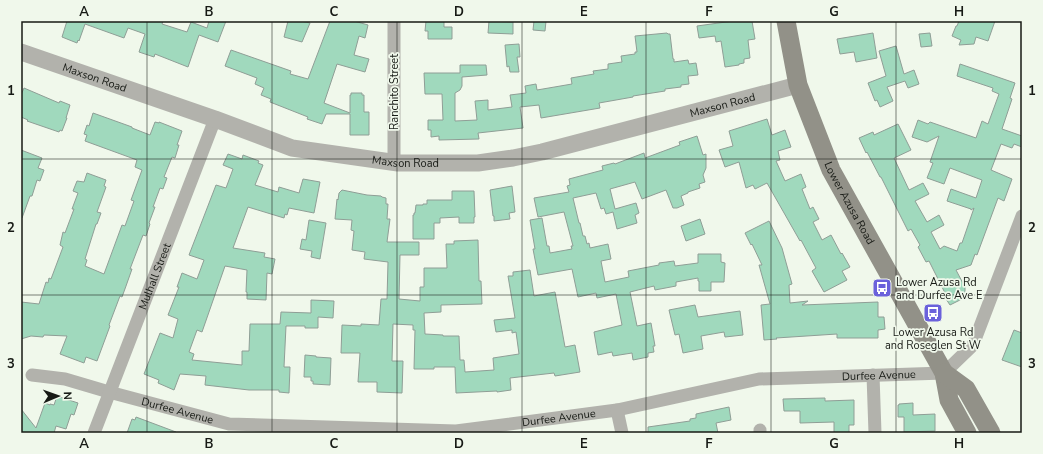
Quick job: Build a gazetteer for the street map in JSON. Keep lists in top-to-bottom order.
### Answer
{
  "streets": {
    "main road": ["Lower Azusa Road"],
    "street": [
      "Maxson Road",
      "Ranchito Street",
      "Mulhall Street",
      "Durfee Avenue"
    ]
  },
  "crossings": [
    ["Maxson Road", "Ranchito Street"],
    ["Maxson Road", "Lower Azusa Road"],
    ["Maxson Road", "Mulhall Street"],
    ["Lower Azusa Road", "Durfee Avenue"],
    ["Mulhall Street", "Durfee Avenue"]
  ],
  "places": {
    "bus stop": ["Lower Azusa Rd and Durfee Ave E", "Lower Azusa Rd and Roseglen St W"]
  },
  "north": "right",
  "grid": {
    "columns": [
      "A",
      "B",
      "C",
      "D",
      "E",
      "F",
      "G",
      "H"
    ],
    "rows": ["1", "2", "3"]
  }
}
